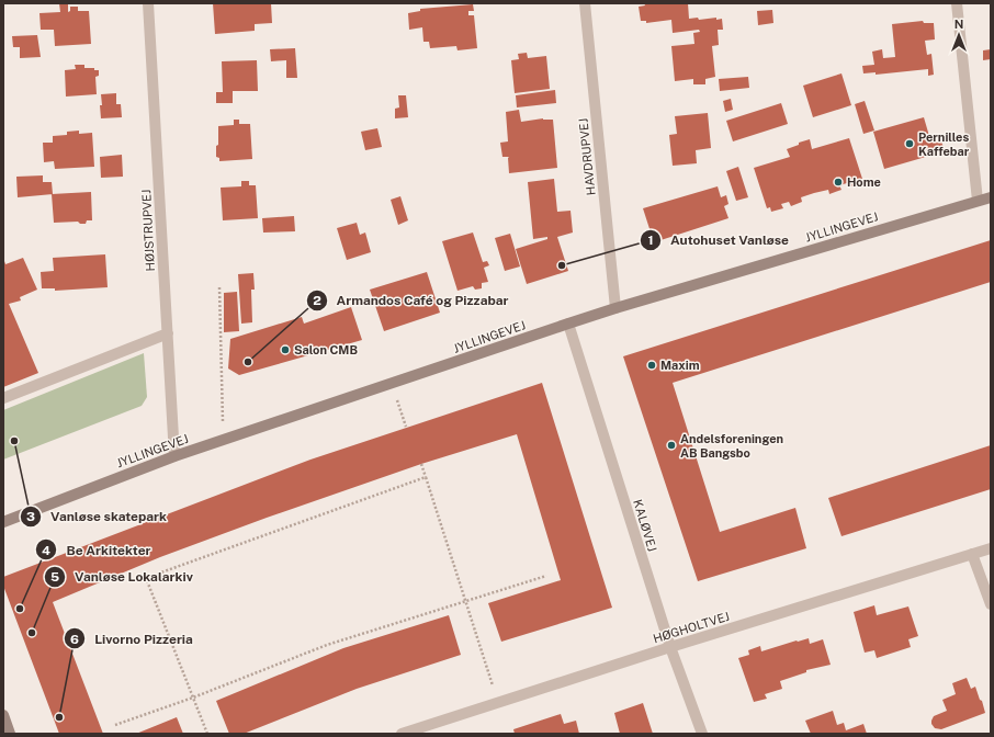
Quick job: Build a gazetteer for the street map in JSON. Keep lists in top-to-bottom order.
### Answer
{
  "streets": {
    "street": [
      "HAVDRUPVEJ",
      "JYLLINGEVEJ",
      "HØJSTRUPVEJ",
      "KALØVEJ",
      "HØGHOLTVEJ"
    ]
  },
  "crossings": [
    ["HAVDRUPVEJ", "JYLLINGEVEJ"],
    ["JYLLINGEVEJ", "HØJSTRUPVEJ"],
    ["JYLLINGEVEJ", "KALØVEJ"],
    ["KALØVEJ", "HØGHOLTVEJ"]
  ],
  "places": [
    "Pernilles Kaffebar",
    "Home",
    "Autohuset Vanløse",
    "Salon CMB",
    "Armandos Café og Pizzabar",
    "Maxim",
    "Vanløse skatepark",
    "Andelsforeningen AB Bangsbo",
    "Be Arkitekter",
    "Vanløse Lokalarkiv",
    "Livorno Pizzeria"
  ],
  "north": "top"
}
